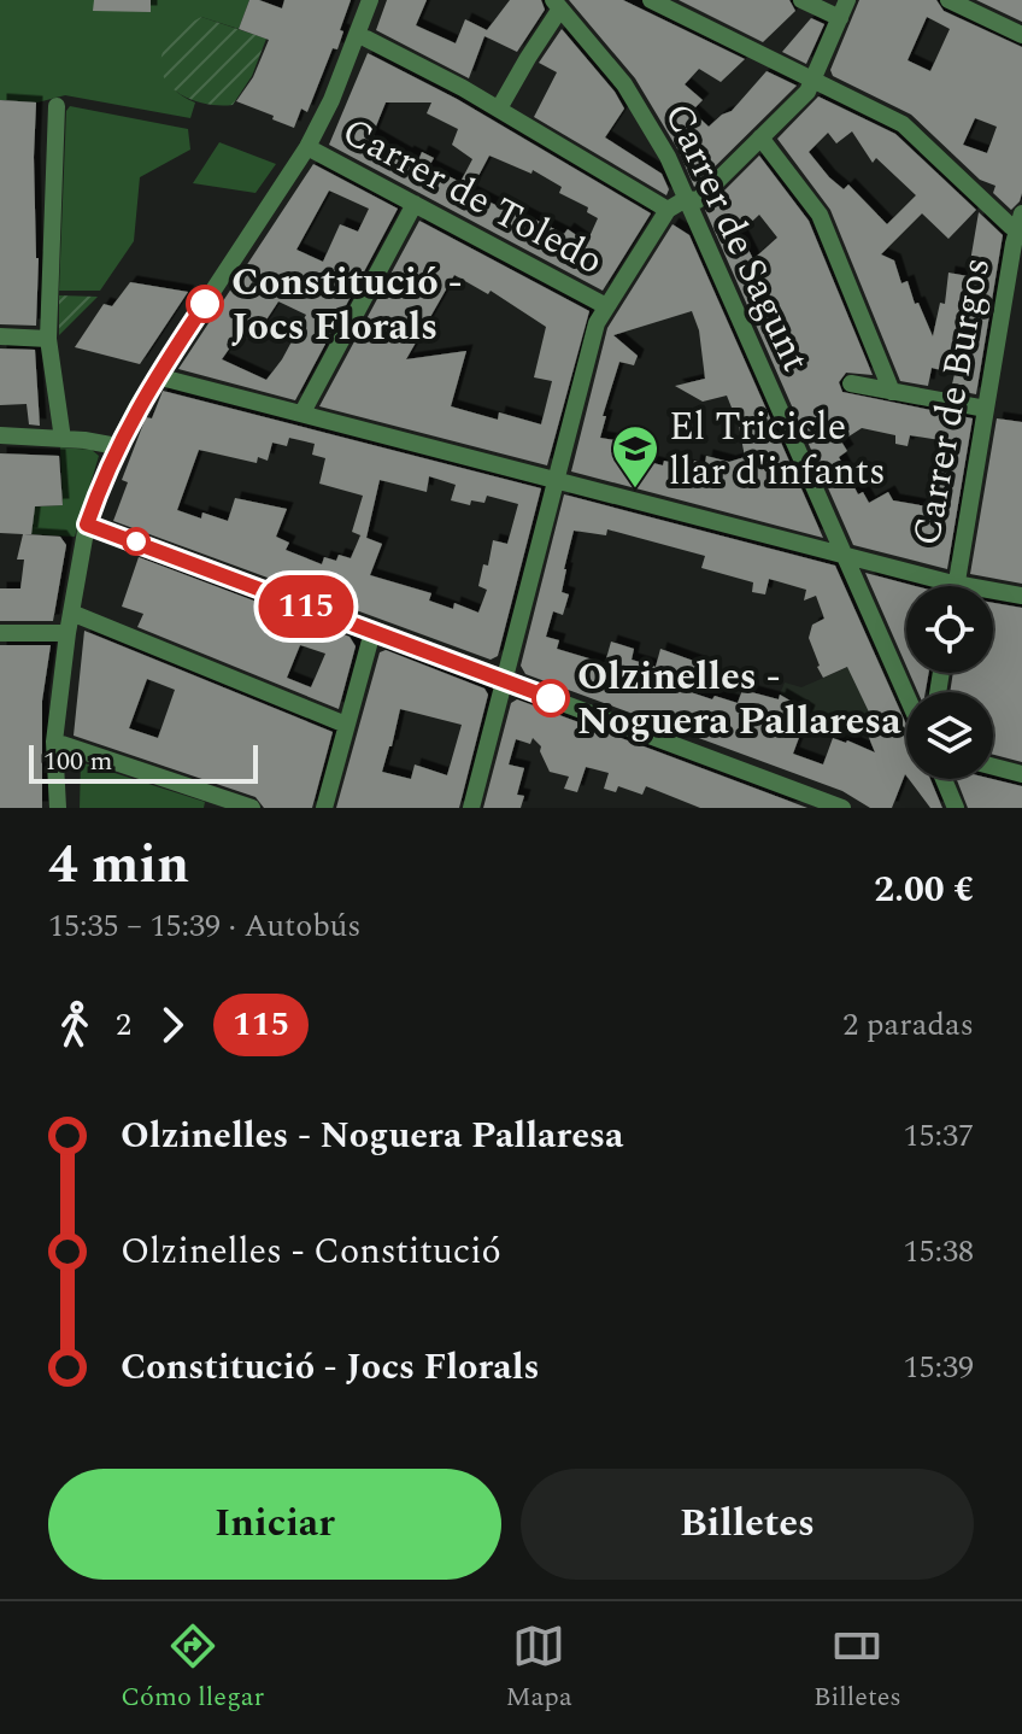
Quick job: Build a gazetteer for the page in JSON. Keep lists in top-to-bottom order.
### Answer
{
  "streets": {
    "street": ["Carrer de Toledo", "Carrer de Sagunt", "Carrer de Burgos"]
  },
  "places": {
    "other": ["Constitució - Jocs Florals", "Olzinelles - Noguera Pallaresa"],
    "school or university": ["El Tricicle llar d'infants"]
  },
  "lines": ["bus line 115"],
  "scale_bar": "100 m",
  "page": {
    "on_map": "115",
    "scale": "100 m",
    "heading": ["4 min", "15:35 – 15:39 · Autobús", "2.00 €"],
    "legs": ["2", "115", "2 paradas"],
    "list": [
      {
        "name": "Olzinelles - Noguera Pallaresa",
        "value": "15:37"
      },
      {
        "name": "Olzinelles - Constitució",
        "value": "15:38"
      },
      {
        "name": "Constitució - Jocs Florals",
        "value": "15:39"
      }
    ],
    "buttons": ["Iniciar", "Billetes"],
    "tabs": ["Cómo llegar", "Mapa", "Billetes"]
  }
}
